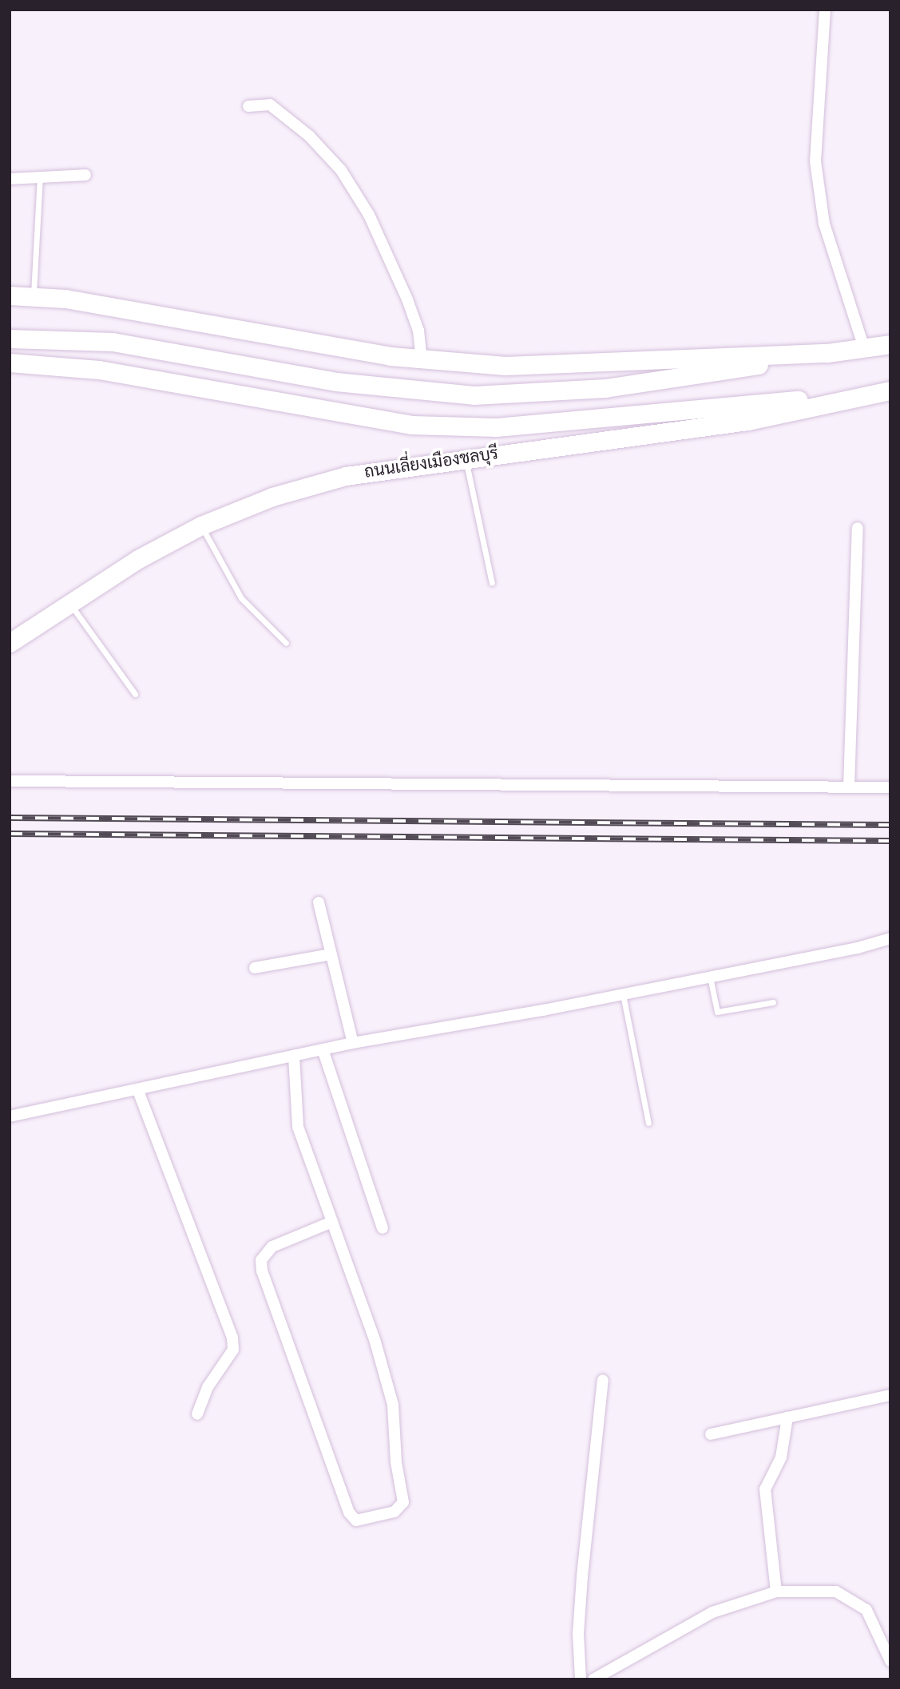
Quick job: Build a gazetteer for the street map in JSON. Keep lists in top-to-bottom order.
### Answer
{
  "streets": {
    "highway": ["ถนนเลี่ยงเมืองชลบุรี"]
  }
}
